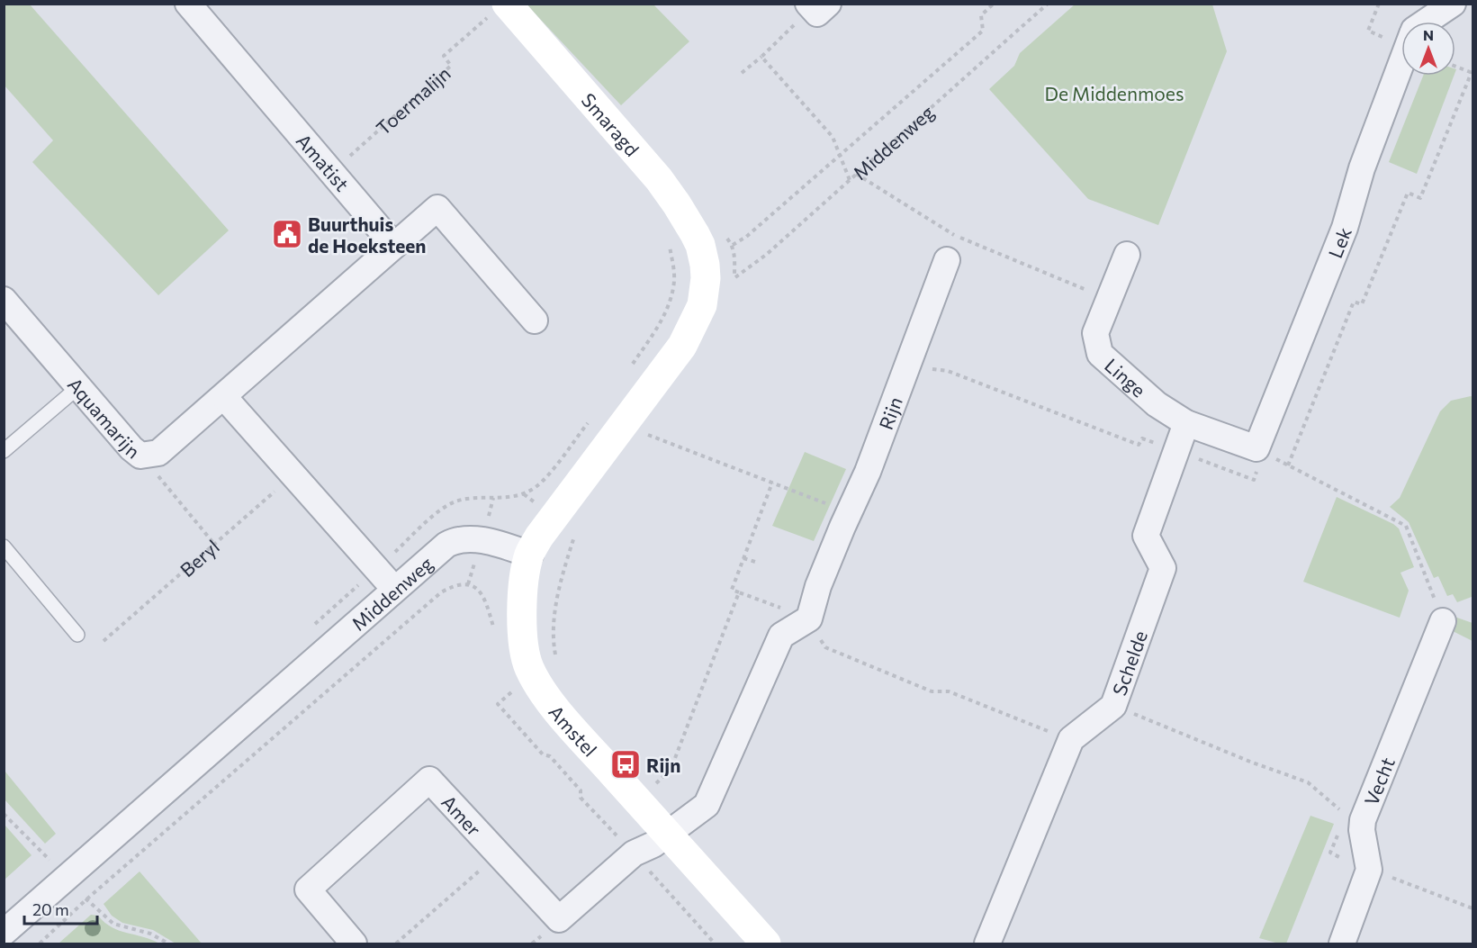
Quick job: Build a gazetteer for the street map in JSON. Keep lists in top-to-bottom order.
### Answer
{
  "streets": {
    "street": [
      "Smaragd",
      "Middenweg",
      "Amatist",
      "Lek",
      "Linge",
      "Rijn",
      "Aquamarijn",
      "Schelde",
      "Amstel",
      "Vecht",
      "Amer"
    ],
    "path": ["Toermalijn", "Beryl"]
  },
  "crossings": [
    ["Toermalijn", "Smaragd"],
    ["Toermalijn", "Amatist"],
    ["Middenweg", "Amstel"],
    ["Lek", "Linge"],
    ["Linge", "Schelde"],
    ["Amstel", "Amer"]
  ],
  "parks": ["De Middenmoes"],
  "places": {
    "public building": ["Buurthuis de Hoeksteen"],
    "bus stop": ["Rijn"]
  },
  "scale_bar": "20 m",
  "north": "top"
}
